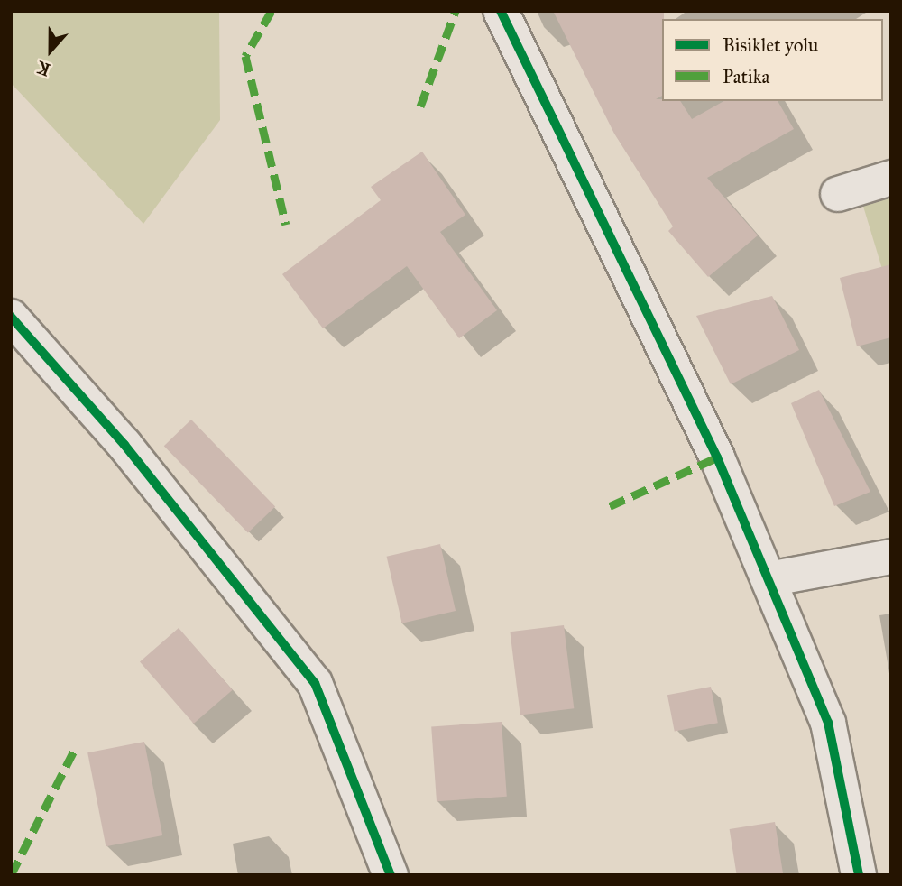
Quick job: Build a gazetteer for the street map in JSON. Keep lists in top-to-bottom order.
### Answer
{
  "legend": ["Bisiklet yolu", "Patika"],
  "north": "bottom"
}
